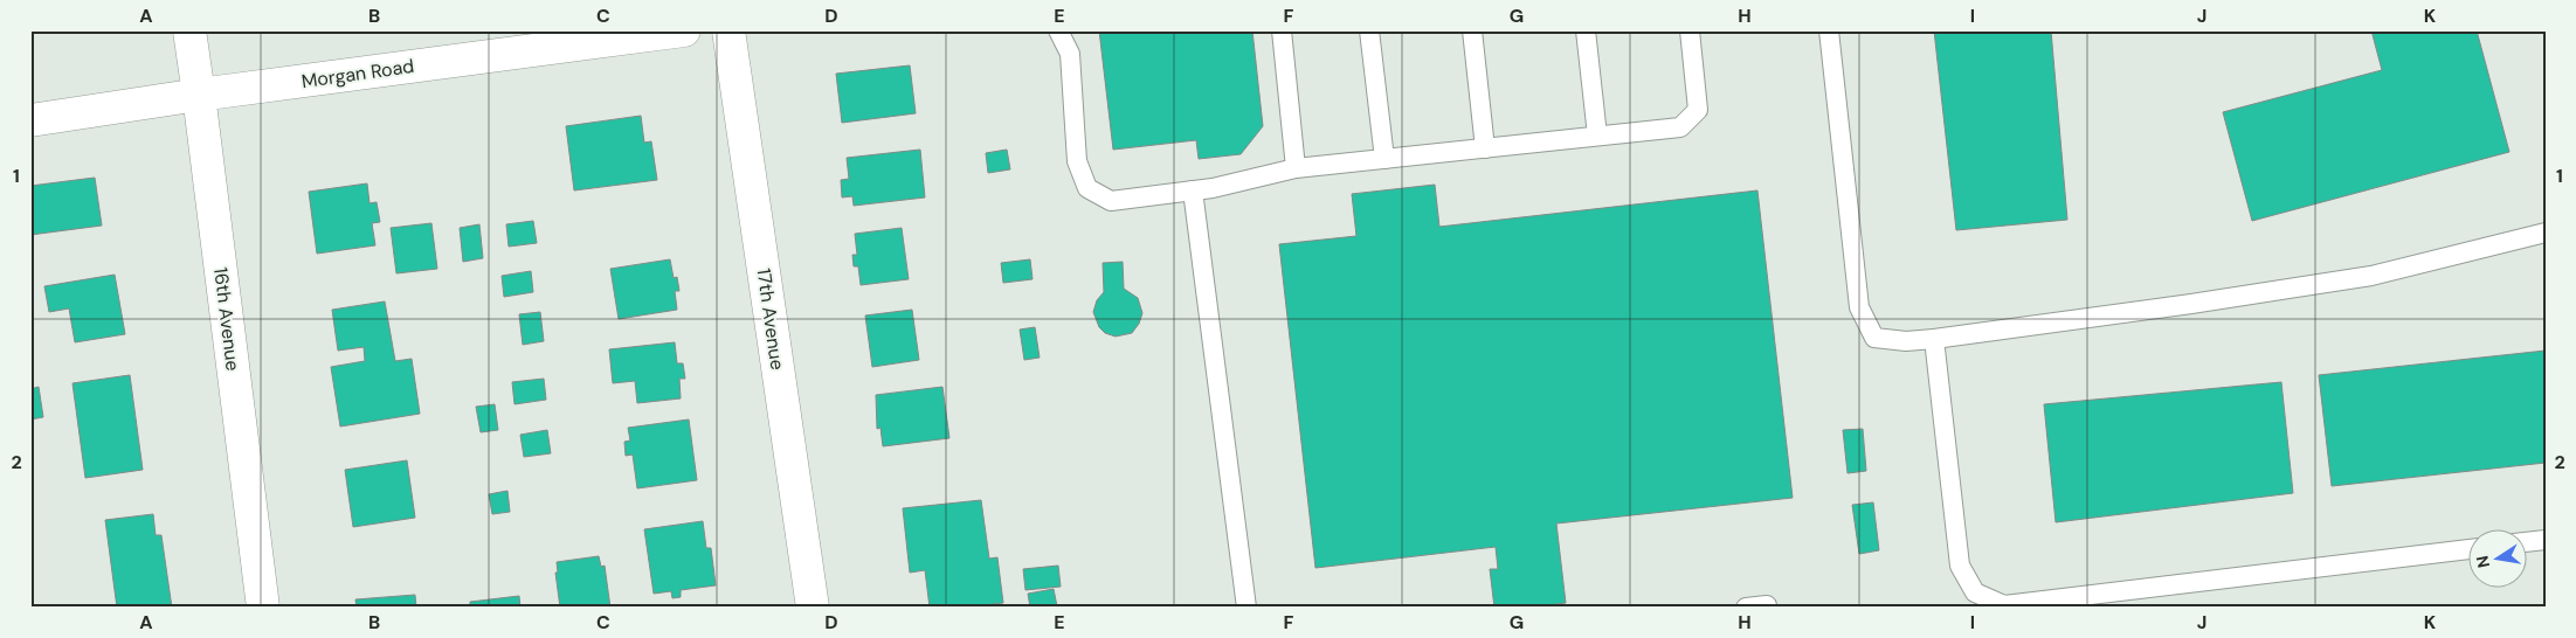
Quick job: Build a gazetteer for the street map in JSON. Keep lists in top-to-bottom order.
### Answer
{
  "streets": {
    "street": ["Morgan Road", "16th Avenue", "17th Avenue"]
  },
  "crossings": [
    ["Morgan Road", "16th Avenue"]
  ],
  "north": "left",
  "grid": {
    "columns": [
      "A",
      "B",
      "C",
      "D",
      "E",
      "F",
      "G",
      "H",
      "I",
      "J",
      "K"
    ],
    "rows": ["1", "2"]
  }
}
